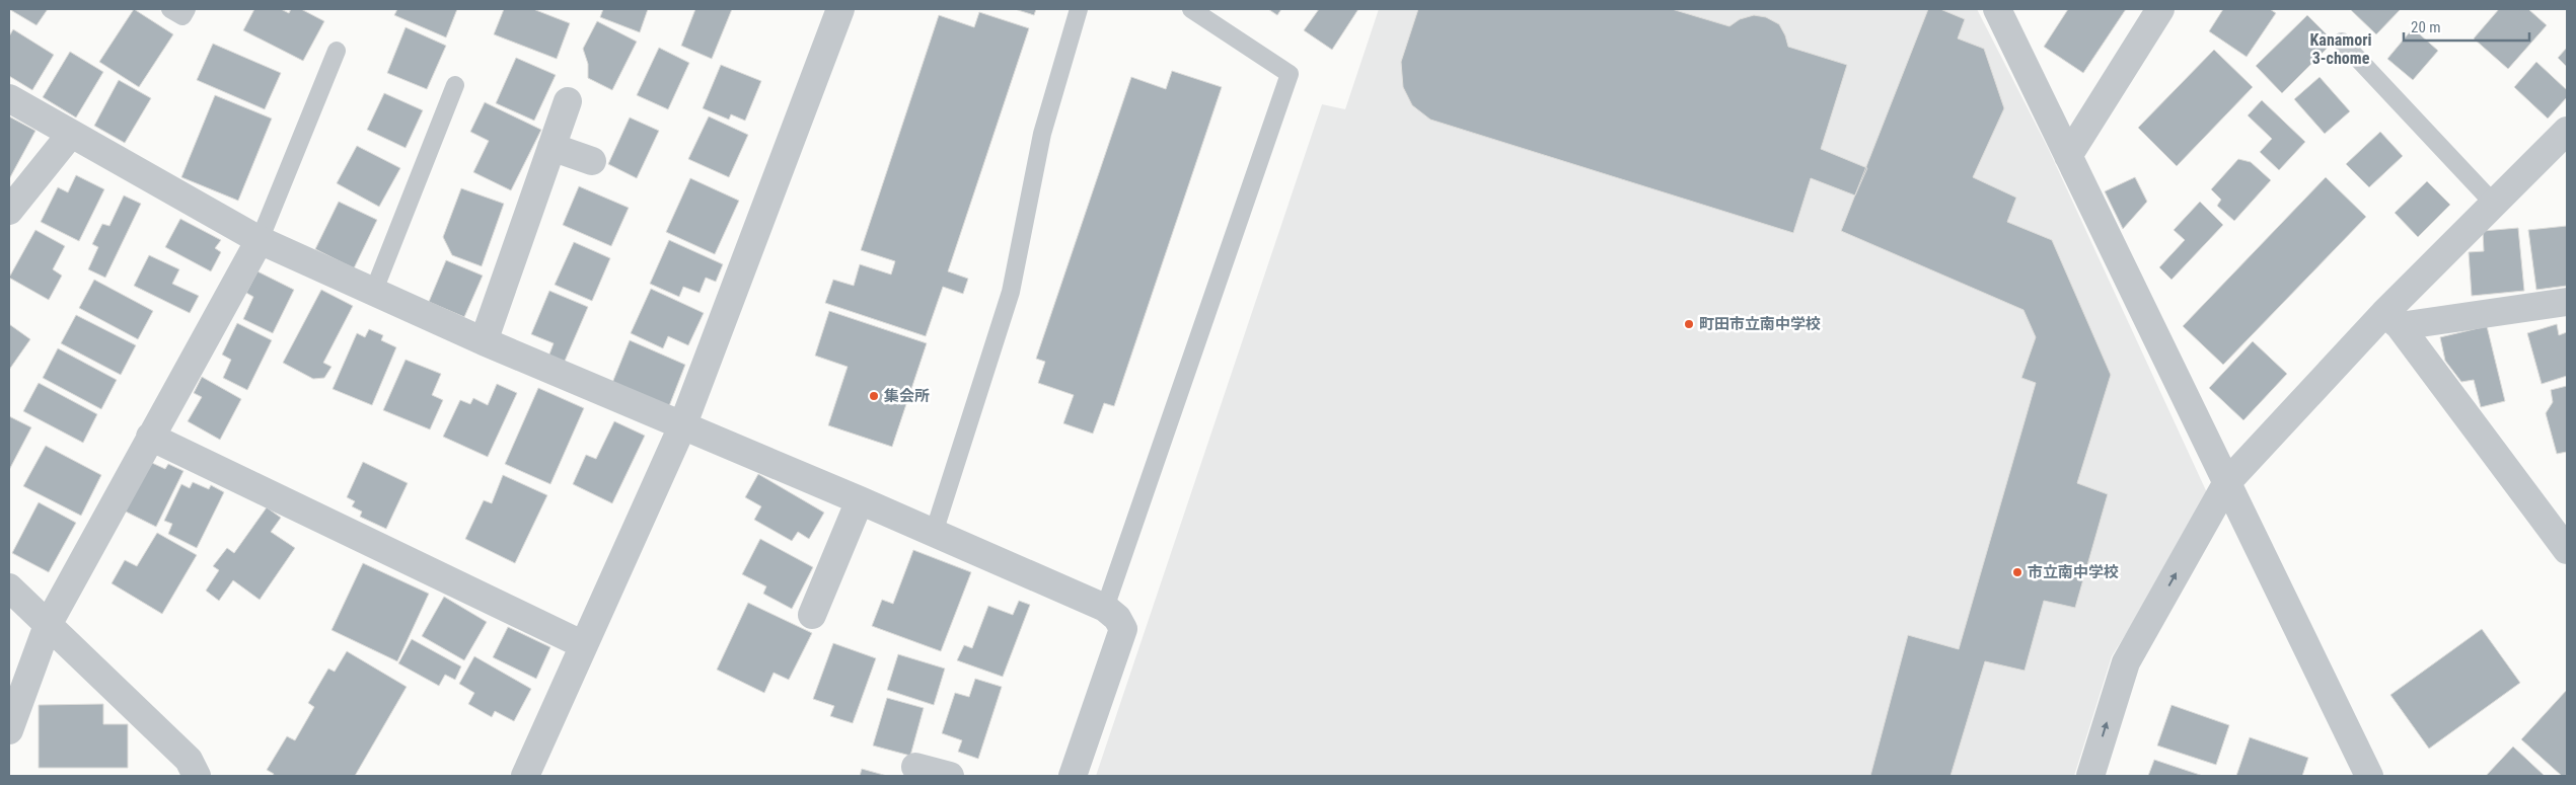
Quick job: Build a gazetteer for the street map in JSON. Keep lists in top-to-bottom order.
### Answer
{
  "districts": ["Kanamori 3-chome"],
  "places": ["町田市立南中学校", "集会所", "市立南中学校"],
  "scale_bar": "20 m"
}
